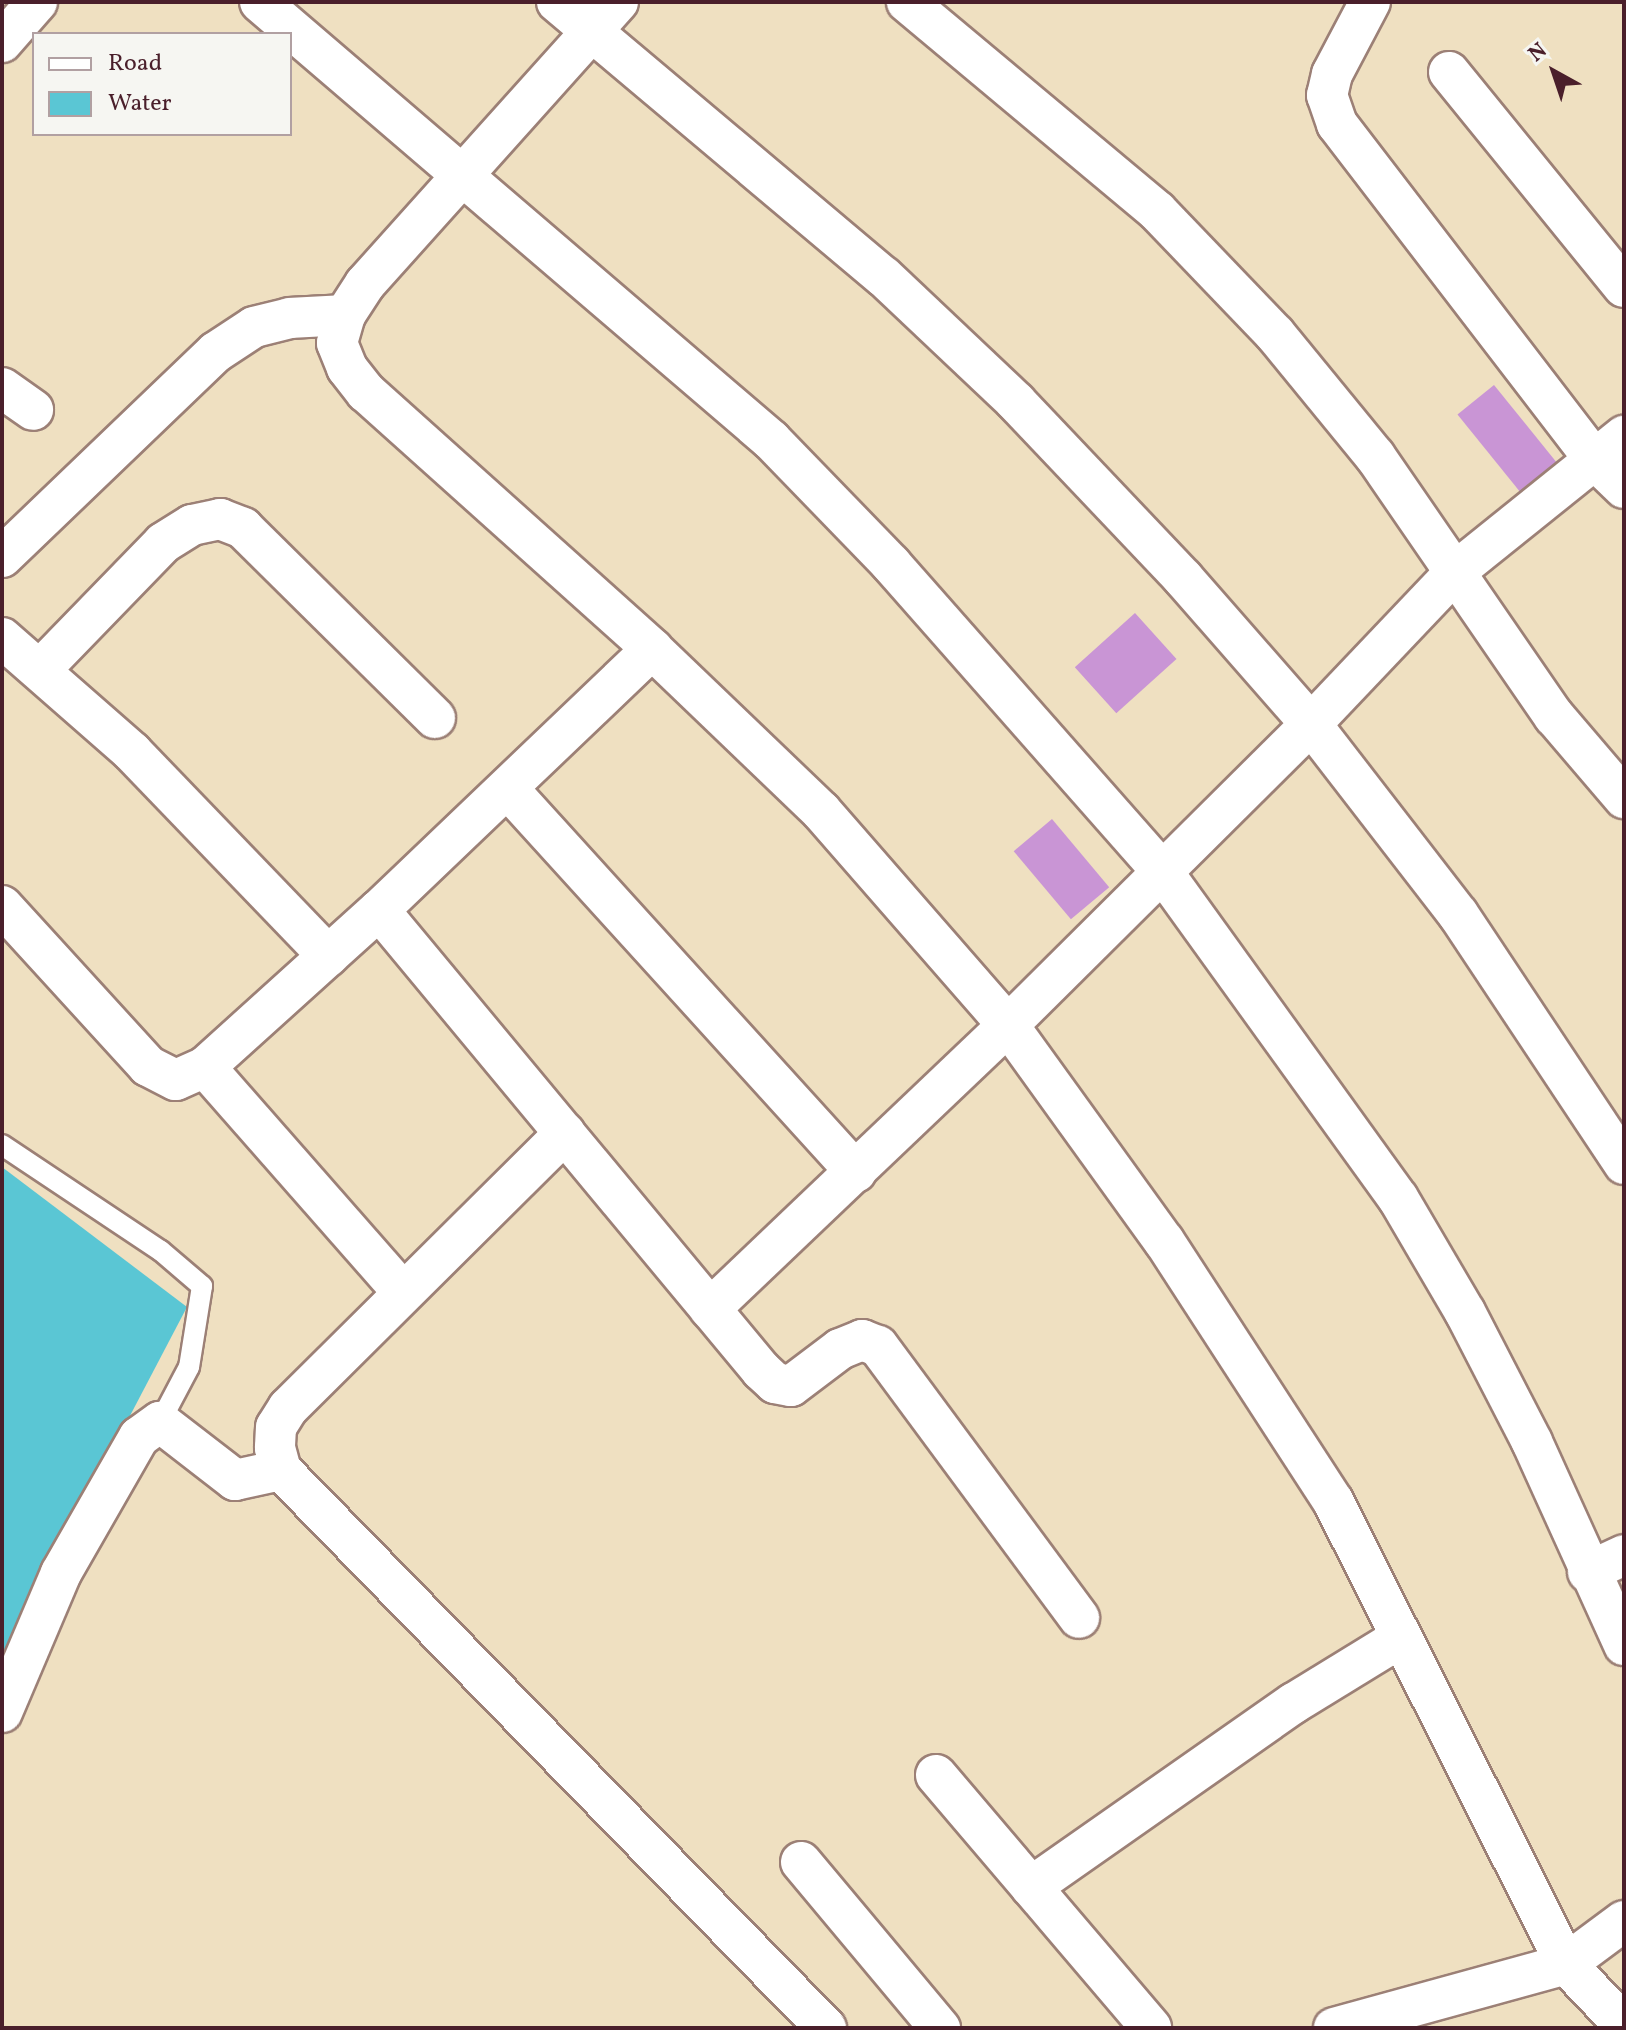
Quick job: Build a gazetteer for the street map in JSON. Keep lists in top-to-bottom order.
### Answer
{
  "legend": ["Road", "Water"],
  "north": "top left"
}
